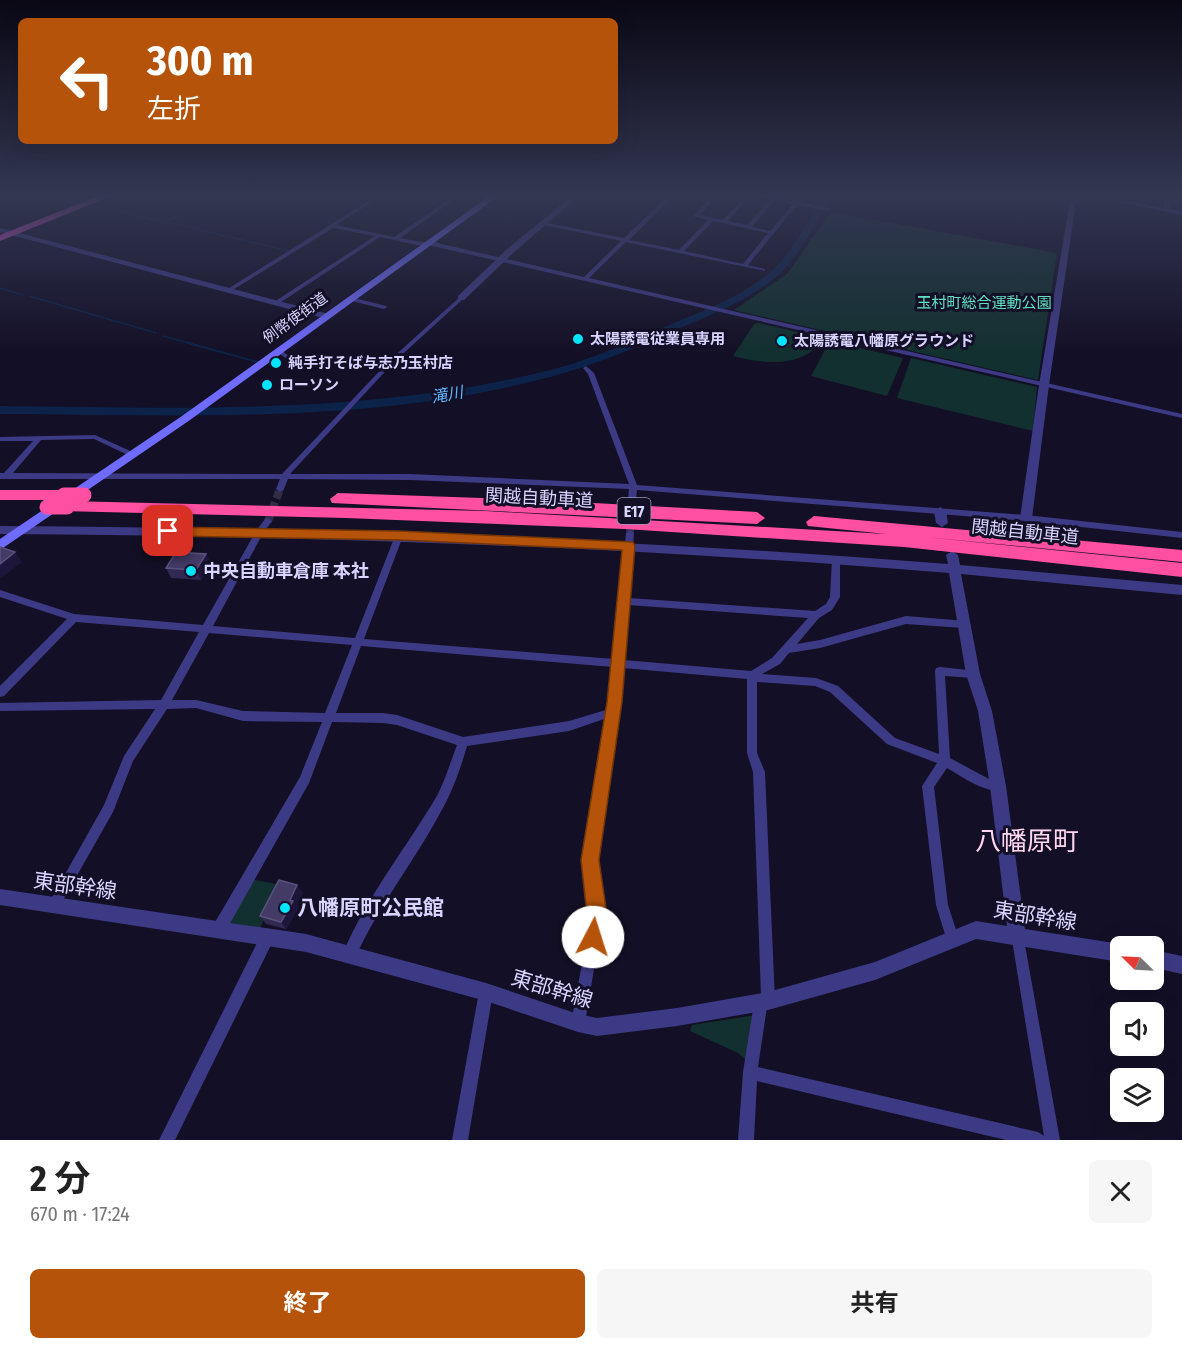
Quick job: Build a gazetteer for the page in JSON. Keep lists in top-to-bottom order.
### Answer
{
  "streets": {
    "highway": ["関越自動車道", "E17"],
    "main road": ["例幣使街道"],
    "street": ["東部幹線"]
  },
  "districts": ["八幡原町"],
  "water": ["滝川"],
  "parks": ["玉村町総合運動公園"],
  "places": [
    "太陽誘電従業員専用",
    "太陽誘電八幡原グラウンド",
    "純手打そば与志乃玉村店",
    "ローソン",
    "中央自動車倉庫 本社",
    "八幡原町公民館"
  ],
  "north": "top left",
  "page": {
    "turn": ["300 m", "左折"],
    "heading": ["2 分", "670 m · 17:24"],
    "buttons": ["終了", "共有"]
  }
}
